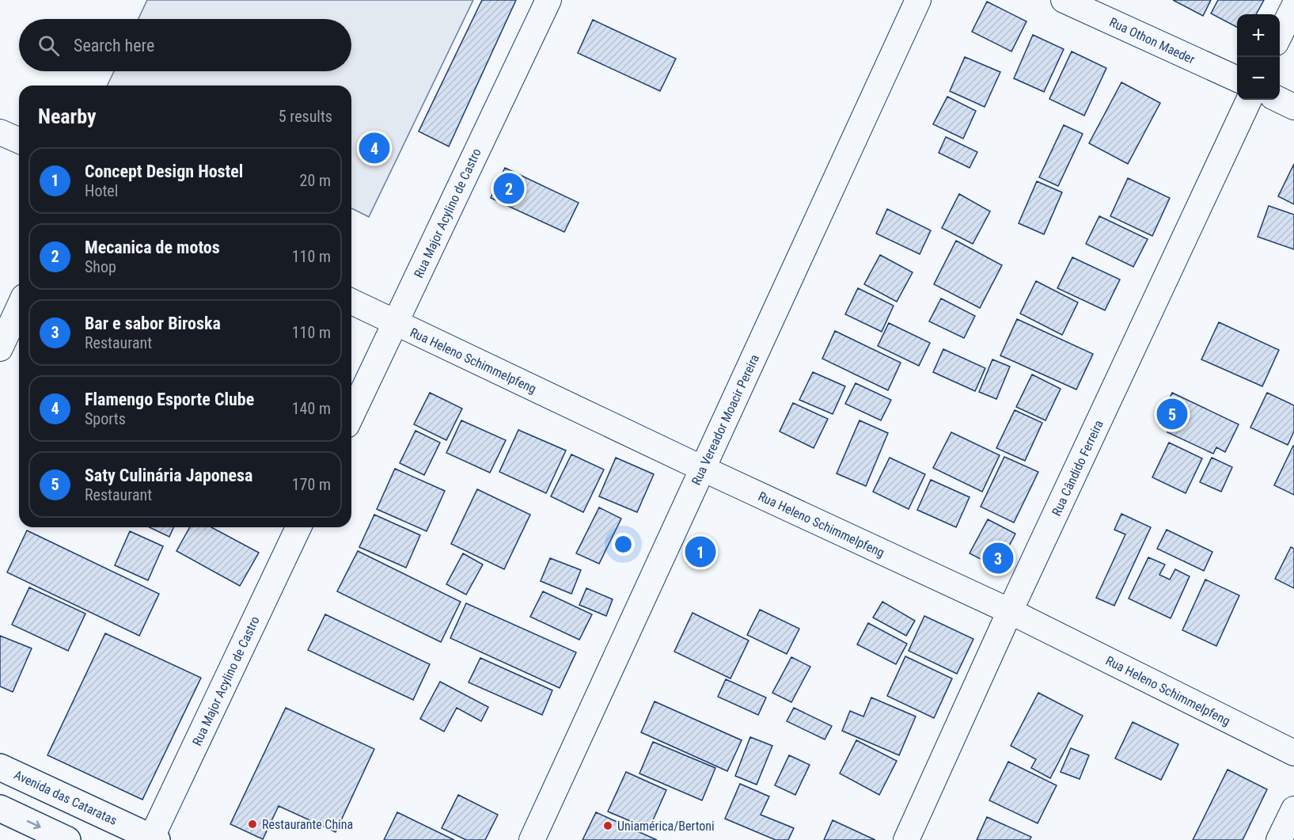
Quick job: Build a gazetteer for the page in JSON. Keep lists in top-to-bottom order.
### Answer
{
  "streets": {
    "main road": ["Avenida das Cataratas"],
    "street": [
      "Rua Othon Maeder",
      "Rua Major Acylino de Castro",
      "Rua Heleno Schimmelpfeng",
      "Rua Vereador Moacir Pereira",
      "Rua Cândido Ferreira"
    ]
  },
  "crossings": [
    ["Rua Major Acylino de Castro", "Rua Heleno Schimmelpfeng"],
    ["Rua Major Acylino de Castro", "Avenida das Cataratas"],
    ["Rua Heleno Schimmelpfeng", "Rua Vereador Moacir Pereira"],
    ["Rua Heleno Schimmelpfeng", "Rua Cândido Ferreira"]
  ],
  "places": ["Restaurante China", "Uniamérica/Bertoni"],
  "page": {
    "map_buttons": ["+", "−"],
    "search": "Search here",
    "heading": ["Nearby", "5 results"],
    "pins": [
      "4",
      "2",
      "5",
      "1",
      "3"
    ],
    "list": [
      {
        "mark": "1",
        "name": "Concept Design Hostel",
        "note": "Hotel",
        "value": "20 m"
      },
      {
        "mark": "2",
        "name": "Mecanica de motos",
        "note": "Shop",
        "value": "110 m"
      },
      {
        "mark": "3",
        "name": "Bar e sabor Biroska",
        "note": "Restaurant",
        "value": "110 m"
      },
      {
        "mark": "4",
        "name": "Flamengo Esporte Clube",
        "note": "Sports",
        "value": "140 m"
      },
      {
        "mark": "5",
        "name": "Saty Culinária Japonesa",
        "note": "Restaurant",
        "value": "170 m"
      }
    ]
  }
}
